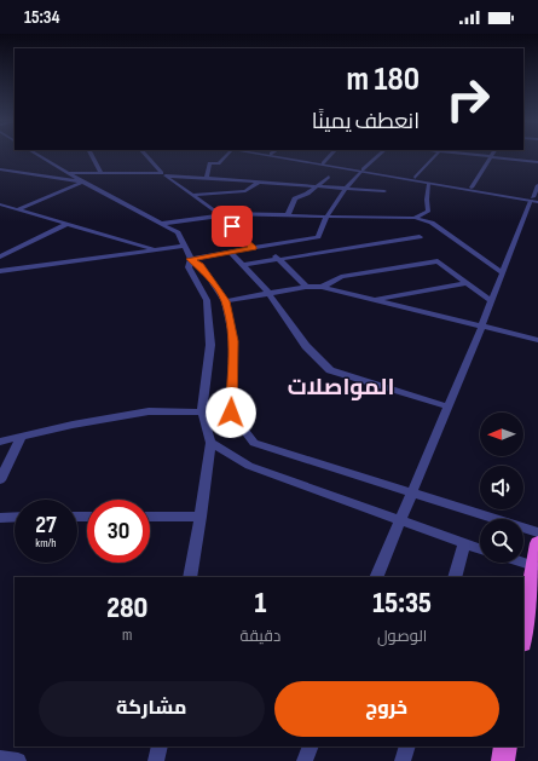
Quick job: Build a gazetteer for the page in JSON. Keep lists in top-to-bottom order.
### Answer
{
  "districts": ["المواصلات"],
  "north": "left",
  "page": {
    "status": "15:34",
    "turn": ["180 m", "انعطف يمينًا"],
    "speed": "27 km/h",
    "limit": "30",
    "eta": [
      "15:35",
      "الوصول",
      "1",
      "دقيقة",
      "280",
      "m"
    ],
    "buttons": ["خروج", "مشاركة"]
  }
}
